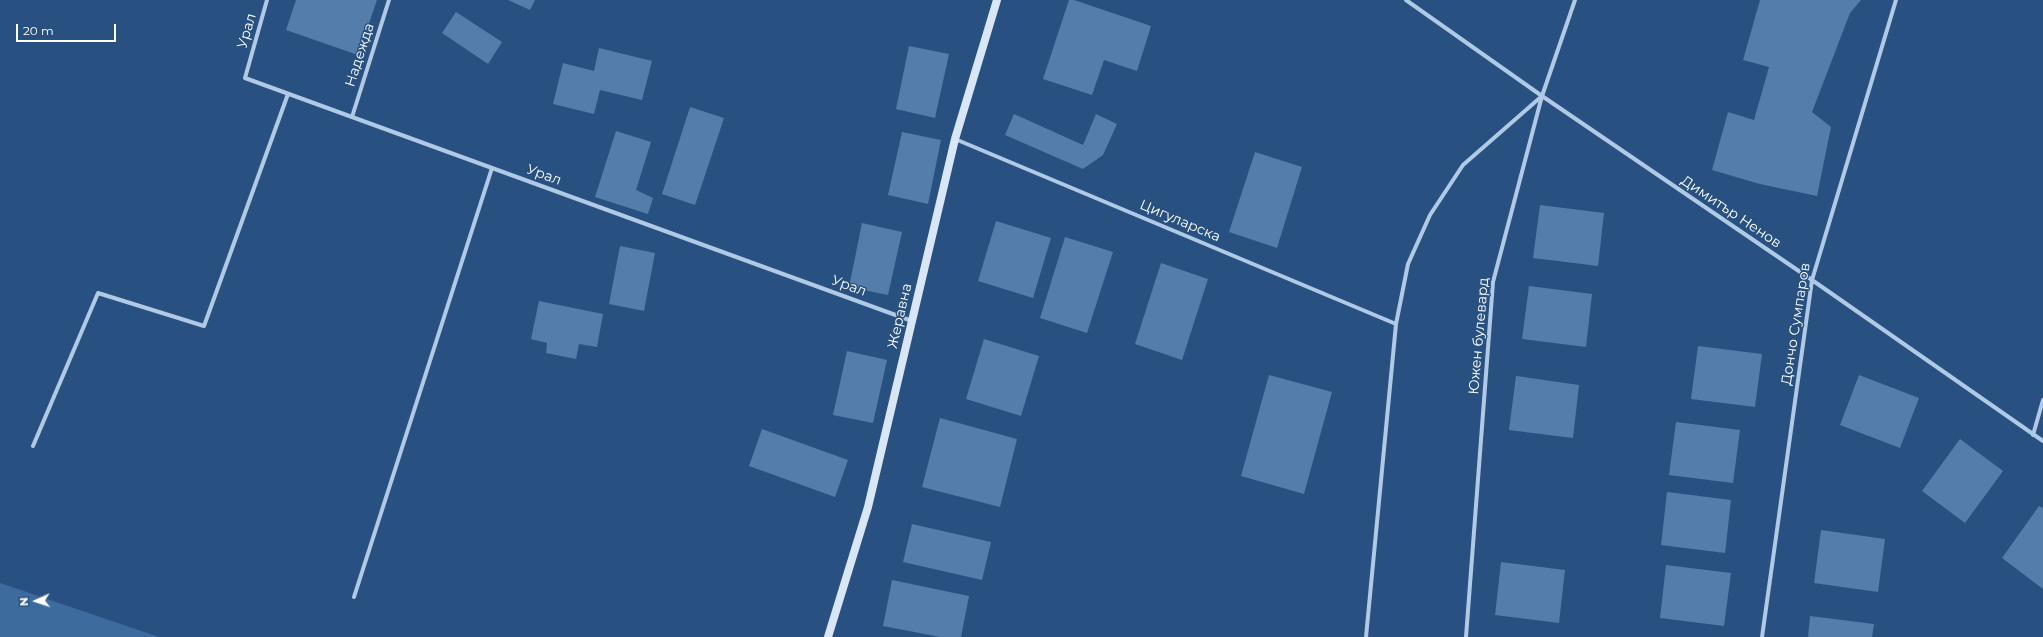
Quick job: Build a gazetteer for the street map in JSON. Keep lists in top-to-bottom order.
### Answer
{
  "streets": {
    "street": [
      "Урал",
      "Надежда",
      "Димитър Ненов",
      "Цигуларска",
      "Жеравна",
      "Дончо Сумпаров",
      "Южен булевард"
    ]
  },
  "crossings": [
    ["Урал", "Надежда"],
    ["Урал", "Жеравна"],
    ["Димитър Ненов", "Дончо Сумпаров"],
    ["Димитър Ненов", "Южен булевард"],
    ["Цигуларска", "Жеравна"]
  ],
  "scale_bar": "20 m",
  "north": "left"
}
